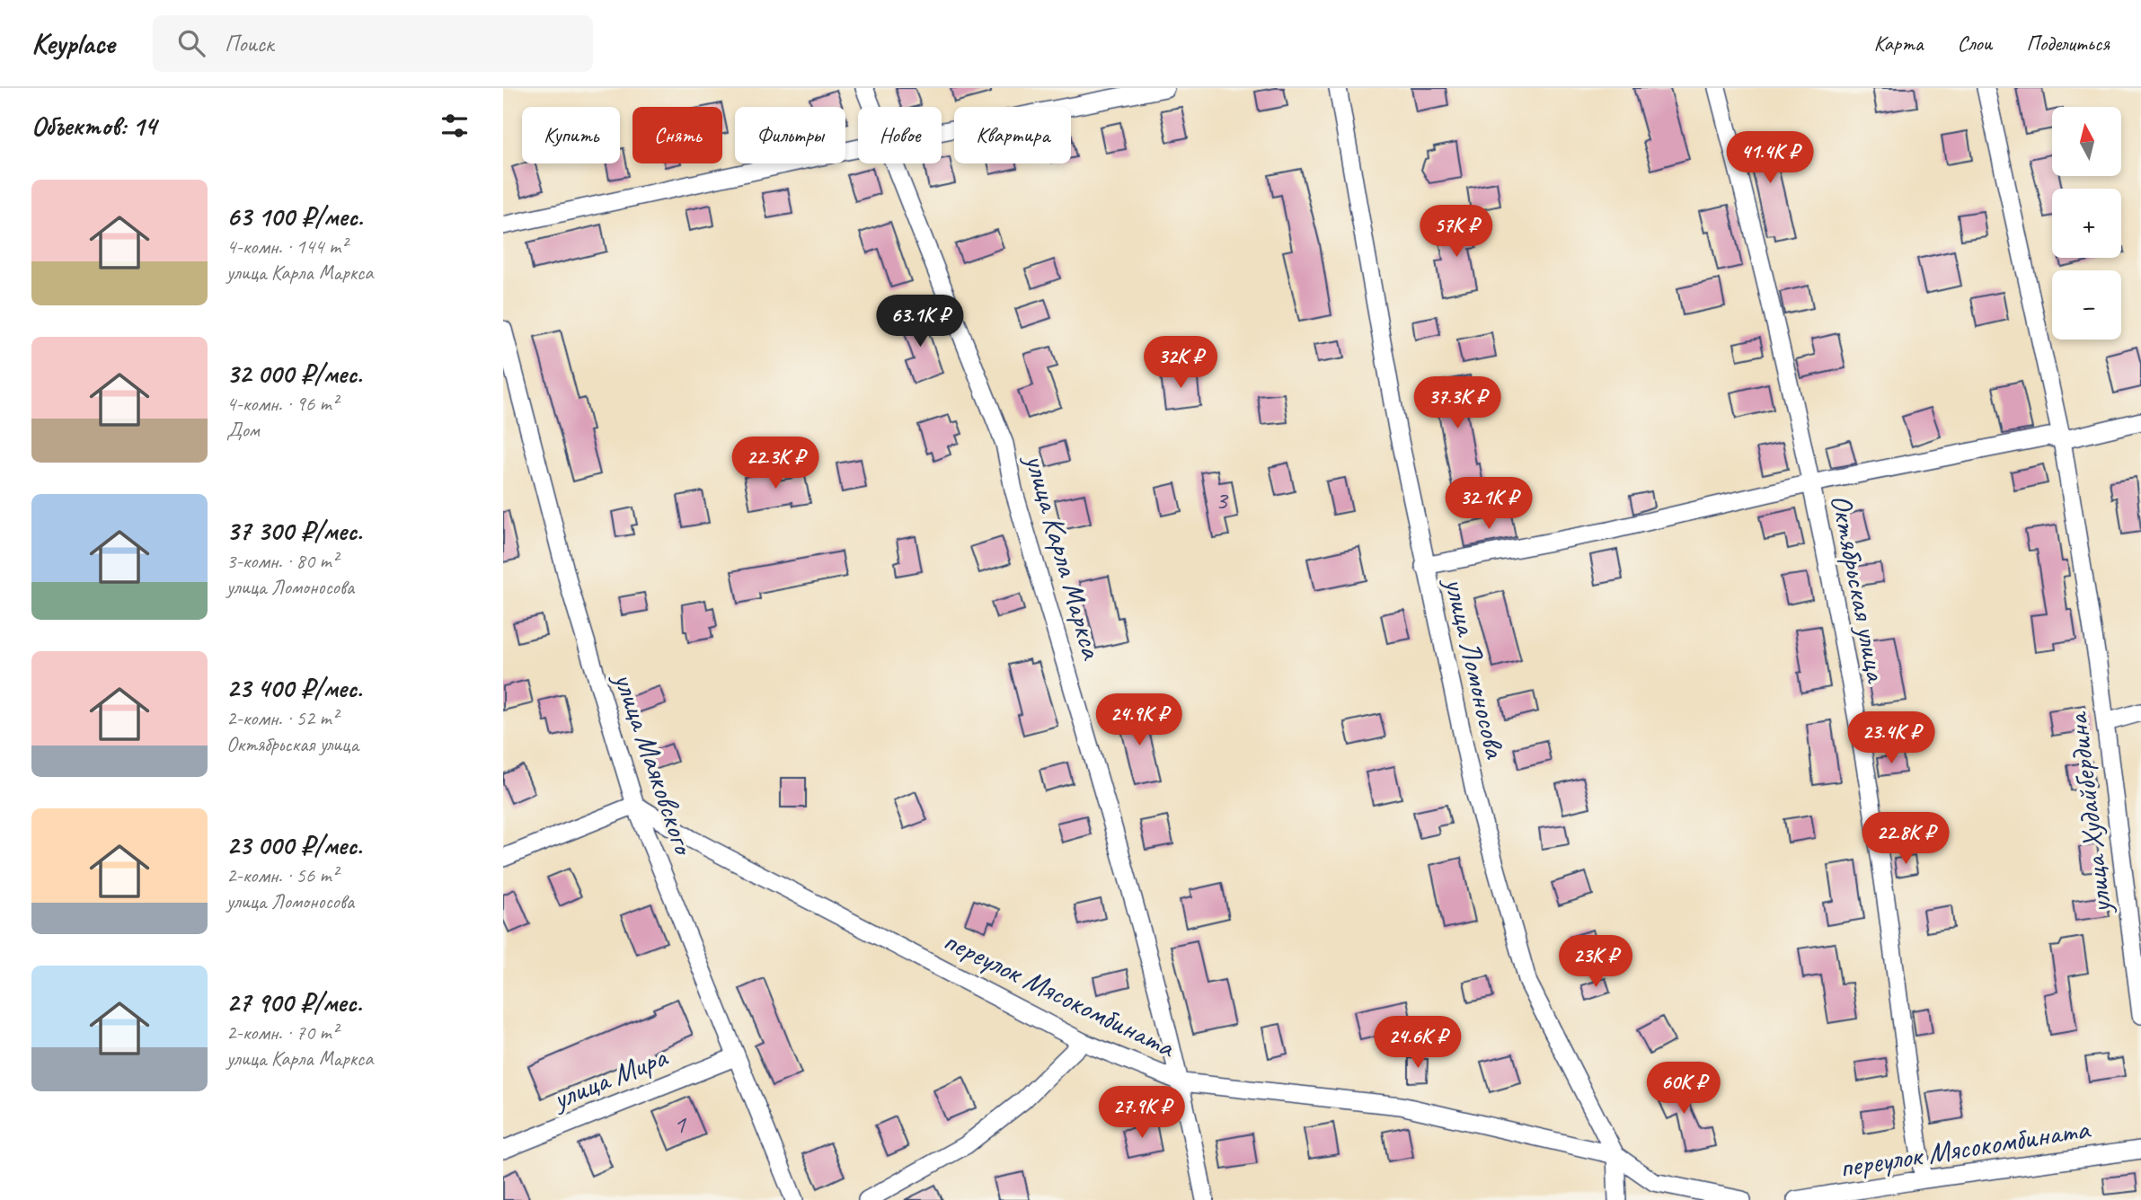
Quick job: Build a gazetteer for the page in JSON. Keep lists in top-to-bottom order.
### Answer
{
  "streets": {
    "street": [
      "улица Карла Маркса",
      "Октябрьская улица",
      "улица Ломоносова",
      "улица Маяковского",
      "улица Худайбердина",
      "переулок Мясокомбината",
      "улица Мира"
    ]
  },
  "crossings": [
    ["улица Карла Маркса", "переулок Мясокомбината"],
    ["Октябрьская улица", "переулок Мясокомбината"],
    ["улица Ломоносова", "переулок Мясокомбината"],
    ["улица Маяковского", "переулок Мясокомбината"],
    ["улица Маяковского", "улица Мира"]
  ],
  "house_numbers": ["3", "1"],
  "north": "top",
  "page": {
    "header": "Keyplace",
    "search": "Поиск",
    "nav": ["Карта", "Слои", "Поделиться"],
    "heading": "Объектов: 14",
    "map_buttons": ["+", "−"],
    "chip": [
      "Купить",
      "Снять",
      "Фильтры",
      "Новое",
      "Квартира"
    ],
    "price": [
      "41.4K ₽",
      "57K ₽",
      "63.1K ₽",
      "32K ₽",
      "37.3K ₽",
      "22.3K ₽",
      "32.1K ₽",
      "24.9K ₽",
      "23.4K ₽",
      "22.8K ₽",
      "23K ₽",
      "24.6K ₽",
      "60K ₽",
      "27.9K ₽"
    ],
    "list": [
      {
        "name": "63 100 ₽/мес.",
        "note": "4-комн. · 144 m² · улица Карла Маркса"
      },
      {
        "name": "32 000 ₽/мес.",
        "note": "4-комн. · 96 m² · Дом"
      },
      {
        "name": "37 300 ₽/мес.",
        "note": "3-комн. · 80 m² · улица Ломоносова"
      },
      {
        "name": "23 400 ₽/мес.",
        "note": "2-комн. · 52 m² · Октябрьская улица"
      },
      {
        "name": "23 000 ₽/мес.",
        "note": "2-комн. · 56 m² · улица Ломоносова"
      },
      {
        "name": "27 900 ₽/мес.",
        "note": "2-комн. · 70 m² · улица Карла Маркса"
      }
    ]
  }
}
